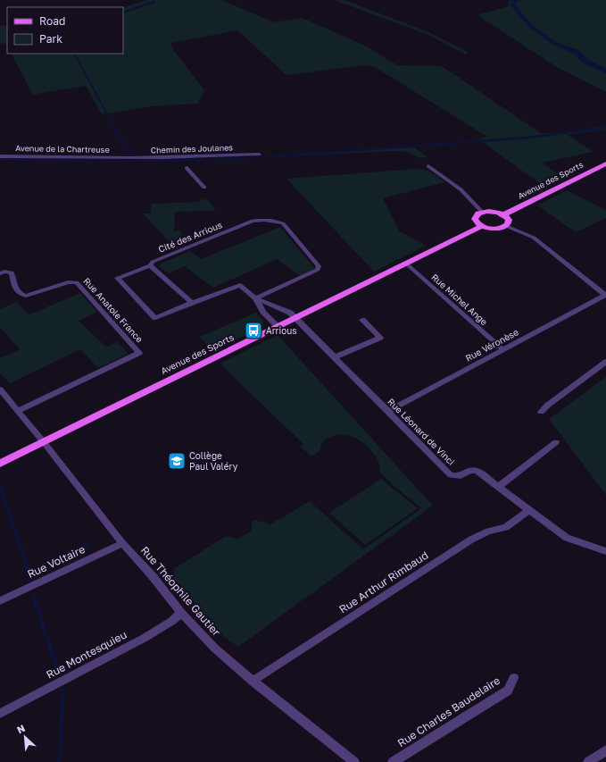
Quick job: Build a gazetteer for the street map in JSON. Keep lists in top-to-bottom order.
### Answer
{
  "streets": {
    "main road": ["Avenue des Sports"],
    "street": [
      "Avenue de la Chartreuse",
      "Chemin des Joulanes",
      "Cité des Arrious",
      "Rue Michel Ange",
      "Rue Anatole France",
      "Rue Véronèse",
      "Rue Léonard de Vinci",
      "Rue Voltaire",
      "Rue Arthur Rimbaud",
      "Rue Théophile Gautier",
      "Rue Montesquieu",
      "Rue Charles Baudelaire"
    ]
  },
  "crossings": [
    ["Avenue de la Chartreuse", "Chemin des Joulanes"],
    ["Avenue des Sports", "Rue Michel Ange"],
    ["Avenue des Sports", "Rue Léonard de Vinci"],
    ["Avenue des Sports", "Rue Théophile Gautier"],
    ["Rue Michel Ange", "Rue Véronèse"],
    ["Rue Anatole France", "Rue Théophile Gautier"],
    ["Rue Véronèse", "Rue Léonard de Vinci"],
    ["Rue Léonard de Vinci", "Rue Arthur Rimbaud"],
    ["Rue Voltaire", "Rue Théophile Gautier"],
    ["Rue Arthur Rimbaud", "Rue Théophile Gautier"],
    ["Rue Théophile Gautier", "Rue Montesquieu"]
  ],
  "places": {
    "bus stop": ["Arrious"],
    "school or university": ["Collège Paul Valéry"]
  },
  "legend": ["Road", "Park"],
  "north": "top left"
}
